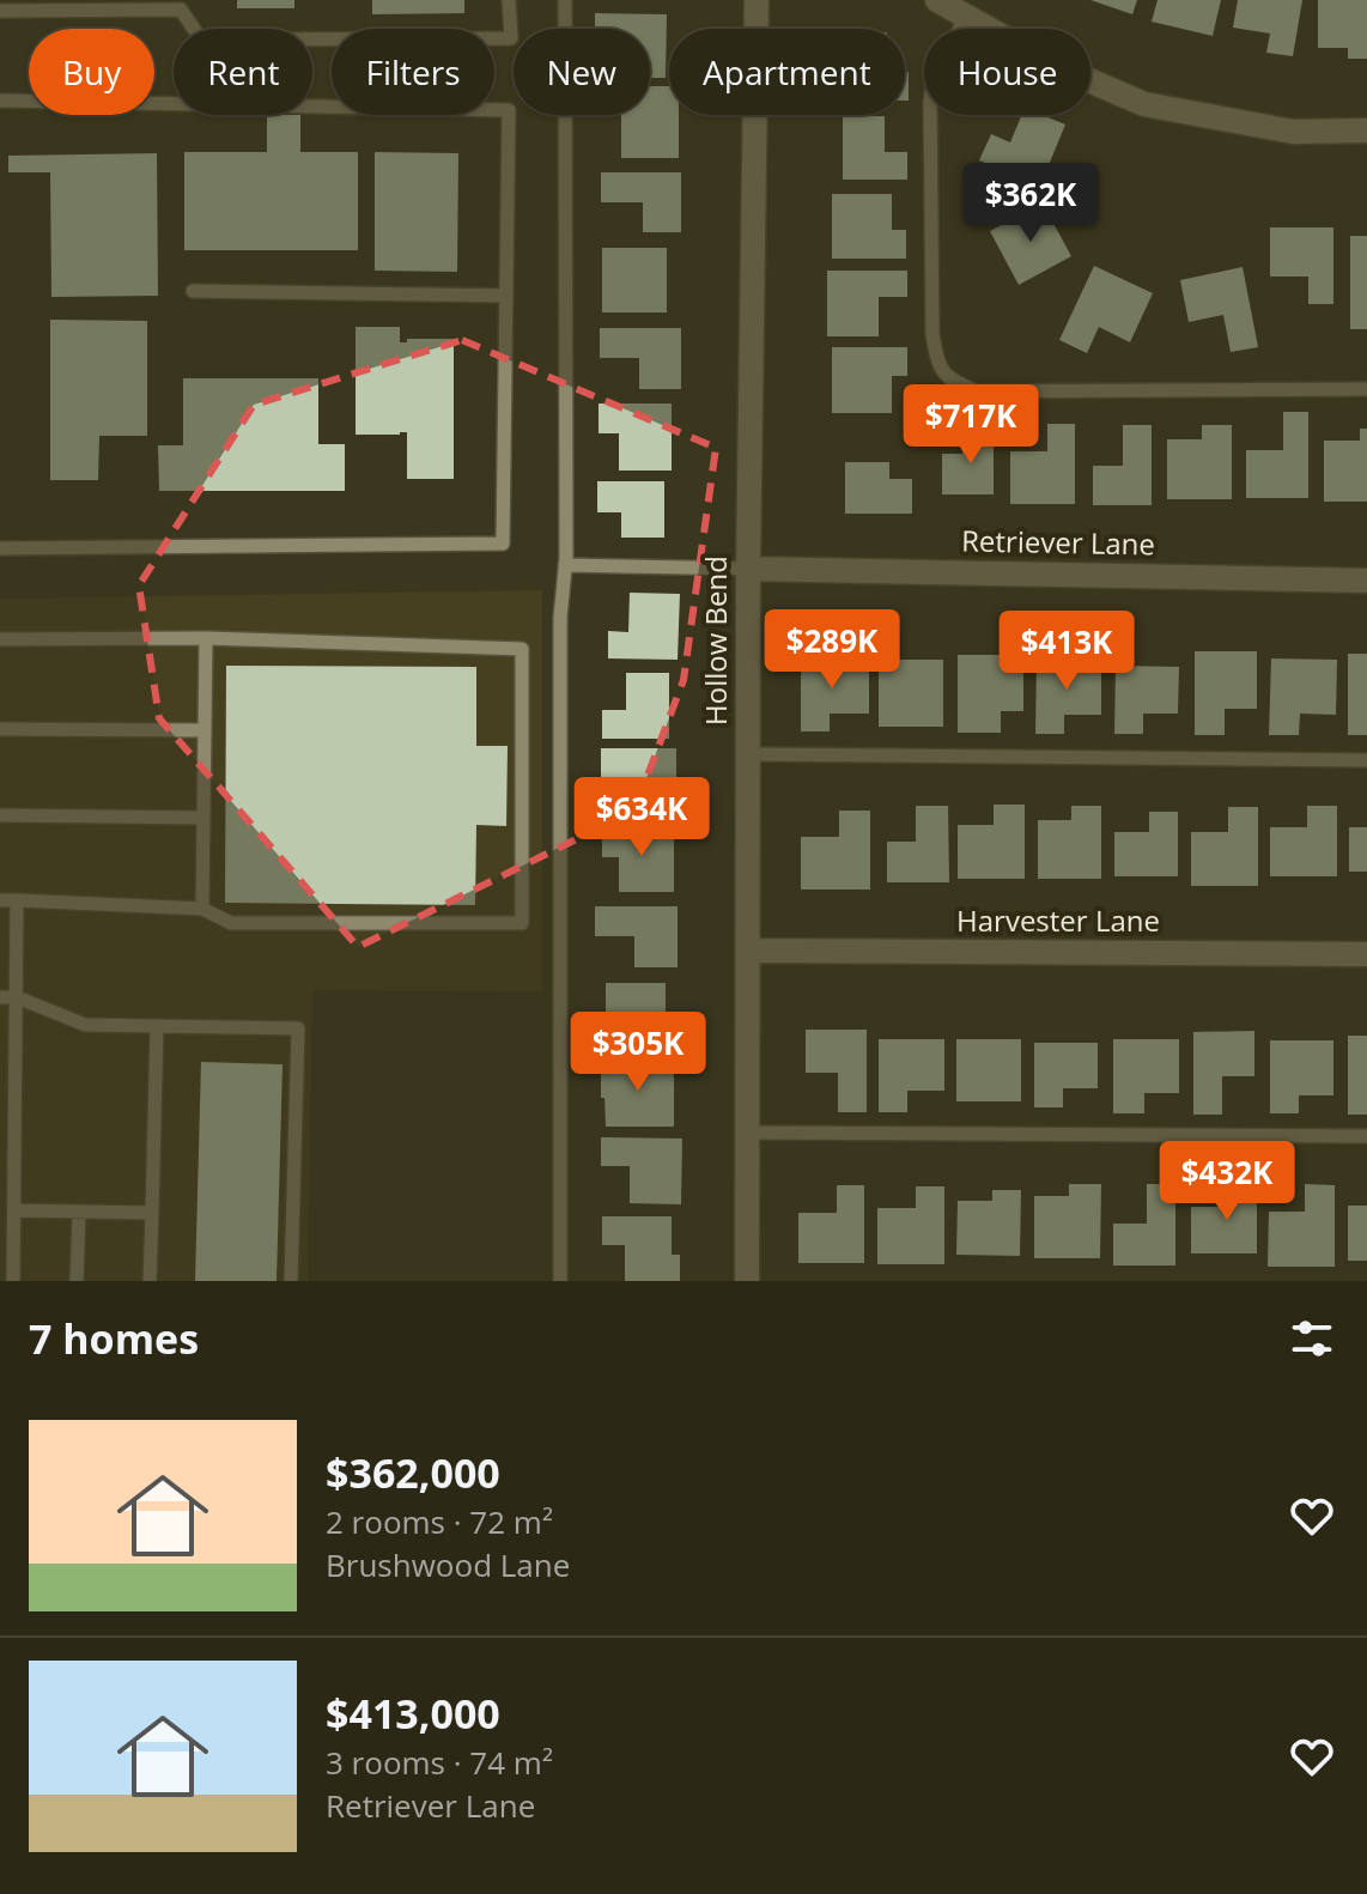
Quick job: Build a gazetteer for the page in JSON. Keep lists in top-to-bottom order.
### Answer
{
  "streets": {
    "street": ["Retriever Lane", "Hollow Bend", "Harvester Lane"]
  },
  "crossings": [
    ["Retriever Lane", "Hollow Bend"],
    ["Hollow Bend", "Harvester Lane"]
  ],
  "page": {
    "chip": [
      "Buy",
      "Rent",
      "Filters",
      "New",
      "Apartment",
      "House"
    ],
    "price": [
      "$362K",
      "$717K",
      "$289K",
      "$413K",
      "$634K",
      "$305K",
      "$432K"
    ],
    "heading": "7 homes",
    "list": [
      {
        "name": "$362,000",
        "note": "2 rooms · 72 m² · Brushwood Lane"
      },
      {
        "name": "$413,000",
        "note": "3 rooms · 74 m² · Retriever Lane"
      }
    ]
  }
}
